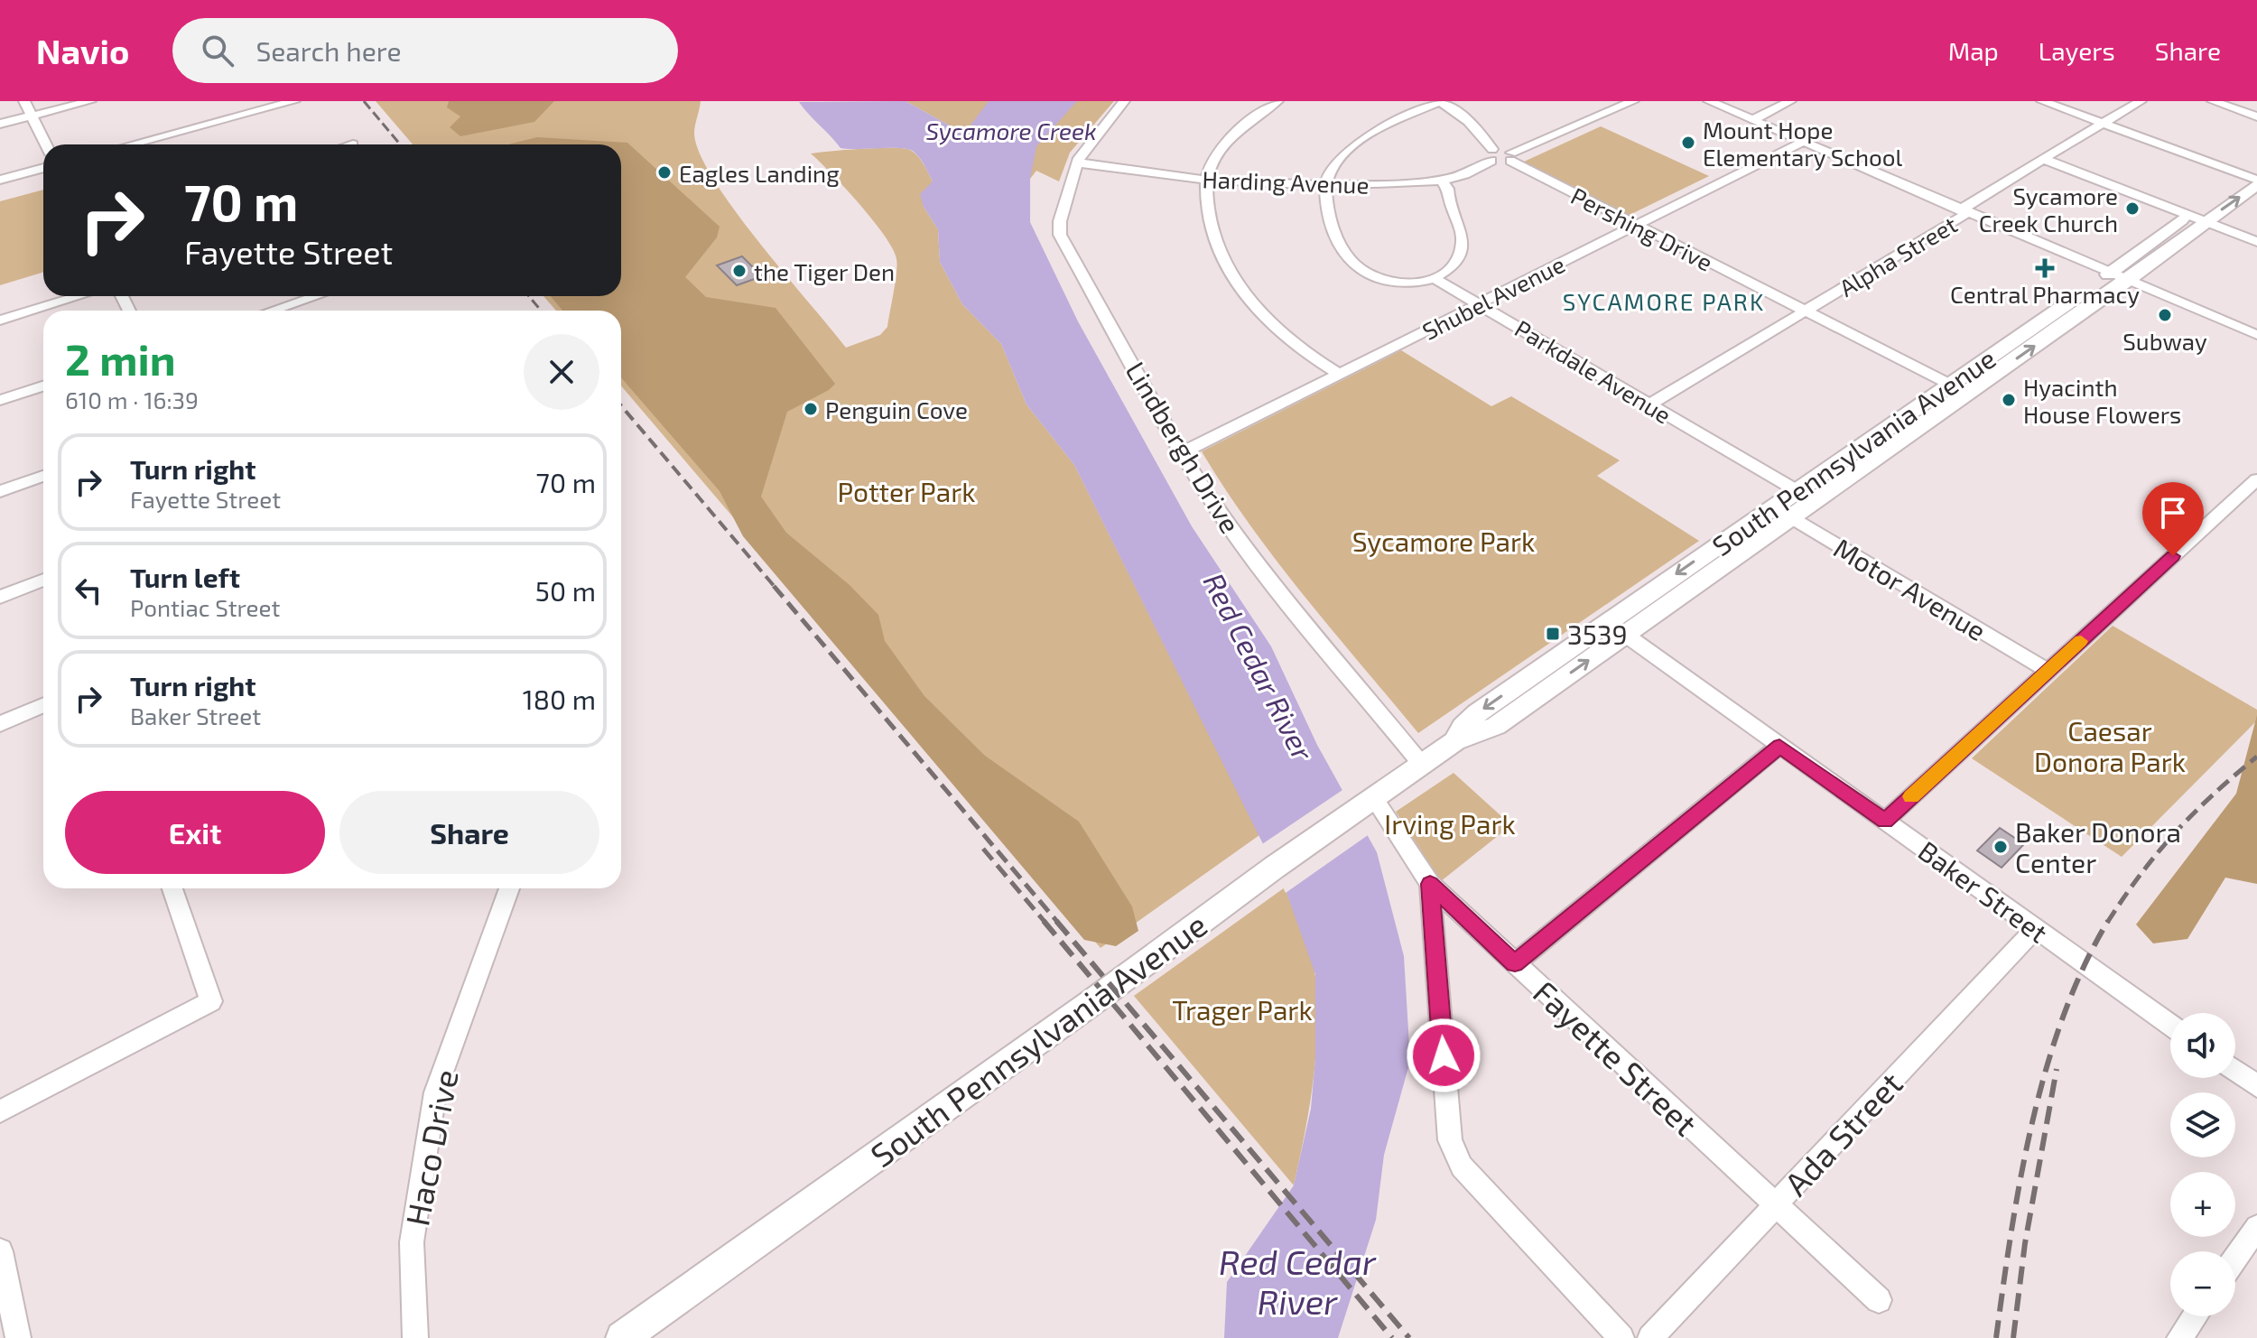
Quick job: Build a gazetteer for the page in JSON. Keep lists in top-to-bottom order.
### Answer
{
  "streets": {
    "main road": ["South Pennsylvania Avenue"],
    "street": [
      "Harding Avenue",
      "Pershing Drive",
      "Alpha Street",
      "Shubel Avenue",
      "Parkdale Avenue",
      "Lindbergh Drive",
      "Motor Avenue",
      "Baker Street",
      "Fayette Street",
      "Ada Street",
      "Haco Drive"
    ]
  },
  "crossings": [
    ["Harding Avenue", "Parkdale Avenue"],
    ["Harding Avenue", "Lindbergh Drive"],
    ["Pershing Drive", "Alpha Street"],
    ["Pershing Drive", "Shubel Avenue"],
    ["Pershing Drive", "South Pennsylvania Avenue"],
    ["Alpha Street", "Parkdale Avenue"],
    ["Shubel Avenue", "Parkdale Avenue"],
    ["Shubel Avenue", "Lindbergh Drive"],
    ["Parkdale Avenue", "South Pennsylvania Avenue"],
    ["Lindbergh Drive", "South Pennsylvania Avenue"],
    ["South Pennsylvania Avenue", "Motor Avenue"],
    ["South Pennsylvania Avenue", "Baker Street"],
    ["South Pennsylvania Avenue", "Fayette Street"],
    ["Baker Street", "Ada Street"],
    ["Fayette Street", "Ada Street"]
  ],
  "districts": ["SYCAMORE PARK"],
  "water": ["Sycamore Creek", "Red Cedar River"],
  "parks": [
    "Potter Park",
    "Sycamore Park",
    "Caesar Donora Park",
    "Irving Park",
    "Trager Park"
  ],
  "places": {
    "other": [
      "Mount Hope Elementary School",
      "Eagles Landing",
      "Sycamore Creek Church",
      "the Tiger Den",
      "Subway",
      "Hyacinth House Flowers",
      "Penguin Cove",
      "Baker Donora Center"
    ],
    "health": ["Central Pharmacy"],
    "transit": ["3539"]
  },
  "page": {
    "header": "Navio",
    "search": "Search here",
    "nav": ["Map", "Layers", "Share"],
    "turn": ["70 m", "Fayette Street"],
    "heading": ["2 min", "610 m · 16:39"],
    "list": [
      {
        "name": "Turn right",
        "note": "Fayette Street",
        "value": "70 m"
      },
      {
        "name": "Turn left",
        "note": "Pontiac Street",
        "value": "50 m"
      },
      {
        "name": "Turn right",
        "note": "Baker Street",
        "value": "180 m"
      }
    ],
    "buttons": ["Exit", "Share"],
    "map_buttons": ["+", "−"]
  }
}
